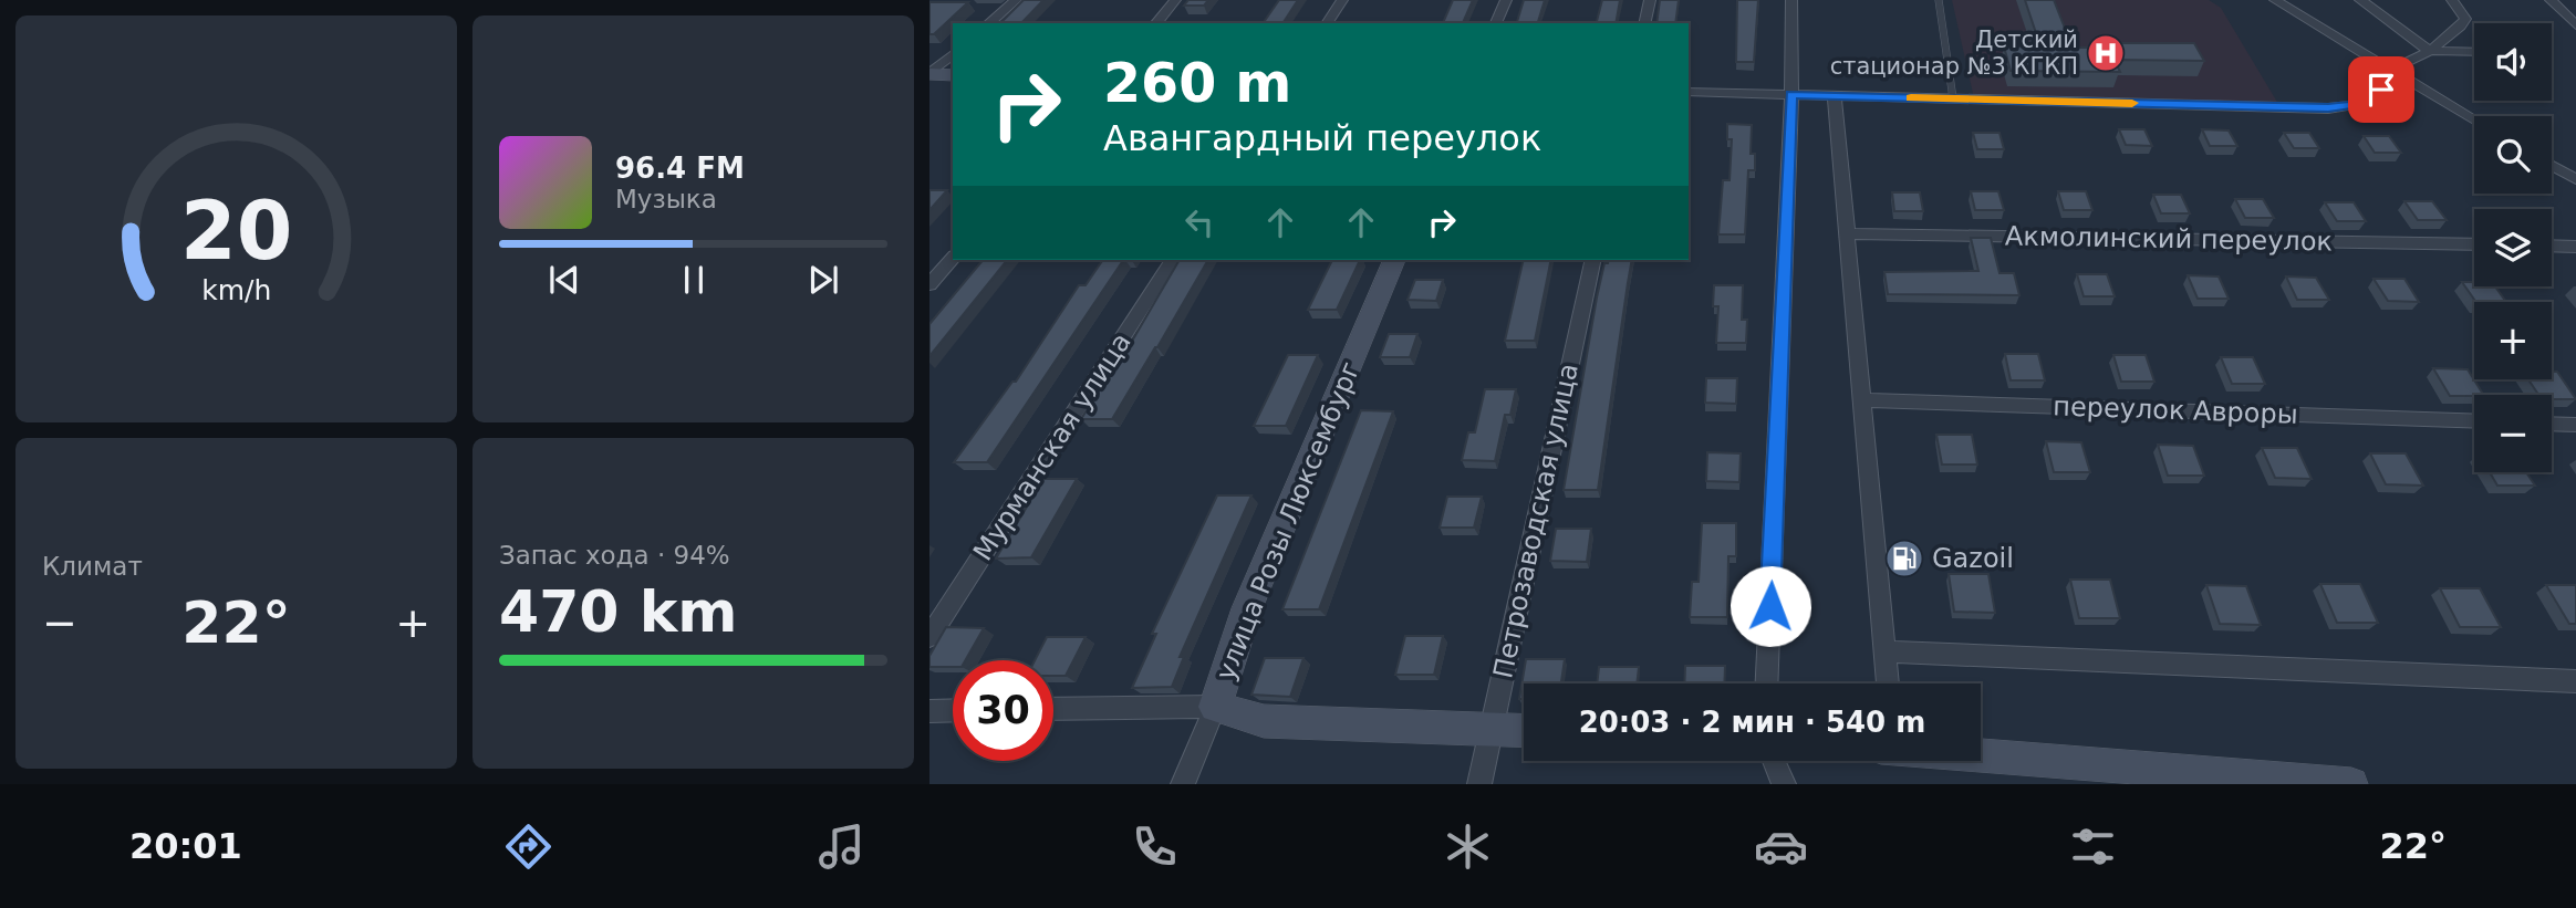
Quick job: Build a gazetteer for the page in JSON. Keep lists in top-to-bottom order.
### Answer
{
  "streets": {
    "main road": ["улица Розы Люксембург"],
    "street": [
      "Акмолинский переулок",
      "переулок Авроры",
      "Мурманская улица",
      "Петрозаводская улица"
    ]
  },
  "places": {
    "hospital": ["Детский стационар №3 КГКП"],
    "fuel station": ["Gazoil"]
  },
  "page": {
    "map_buttons": ["+", "−"],
    "turn": ["260 m", "Авангардный переулок"],
    "song": ["96.4 FM", "Музыка"],
    "tile": [
      "Климат",
      ["Запас хода · 94%", "470 km"]
    ],
    "heat": ["−", "22°", "+"],
    "limit": "30",
    "trip": "20:03 · 2 мин · 540 m",
    "tabs": ["20:01", "22°"],
    "gauge": ["20", "km/h"]
  }
}
